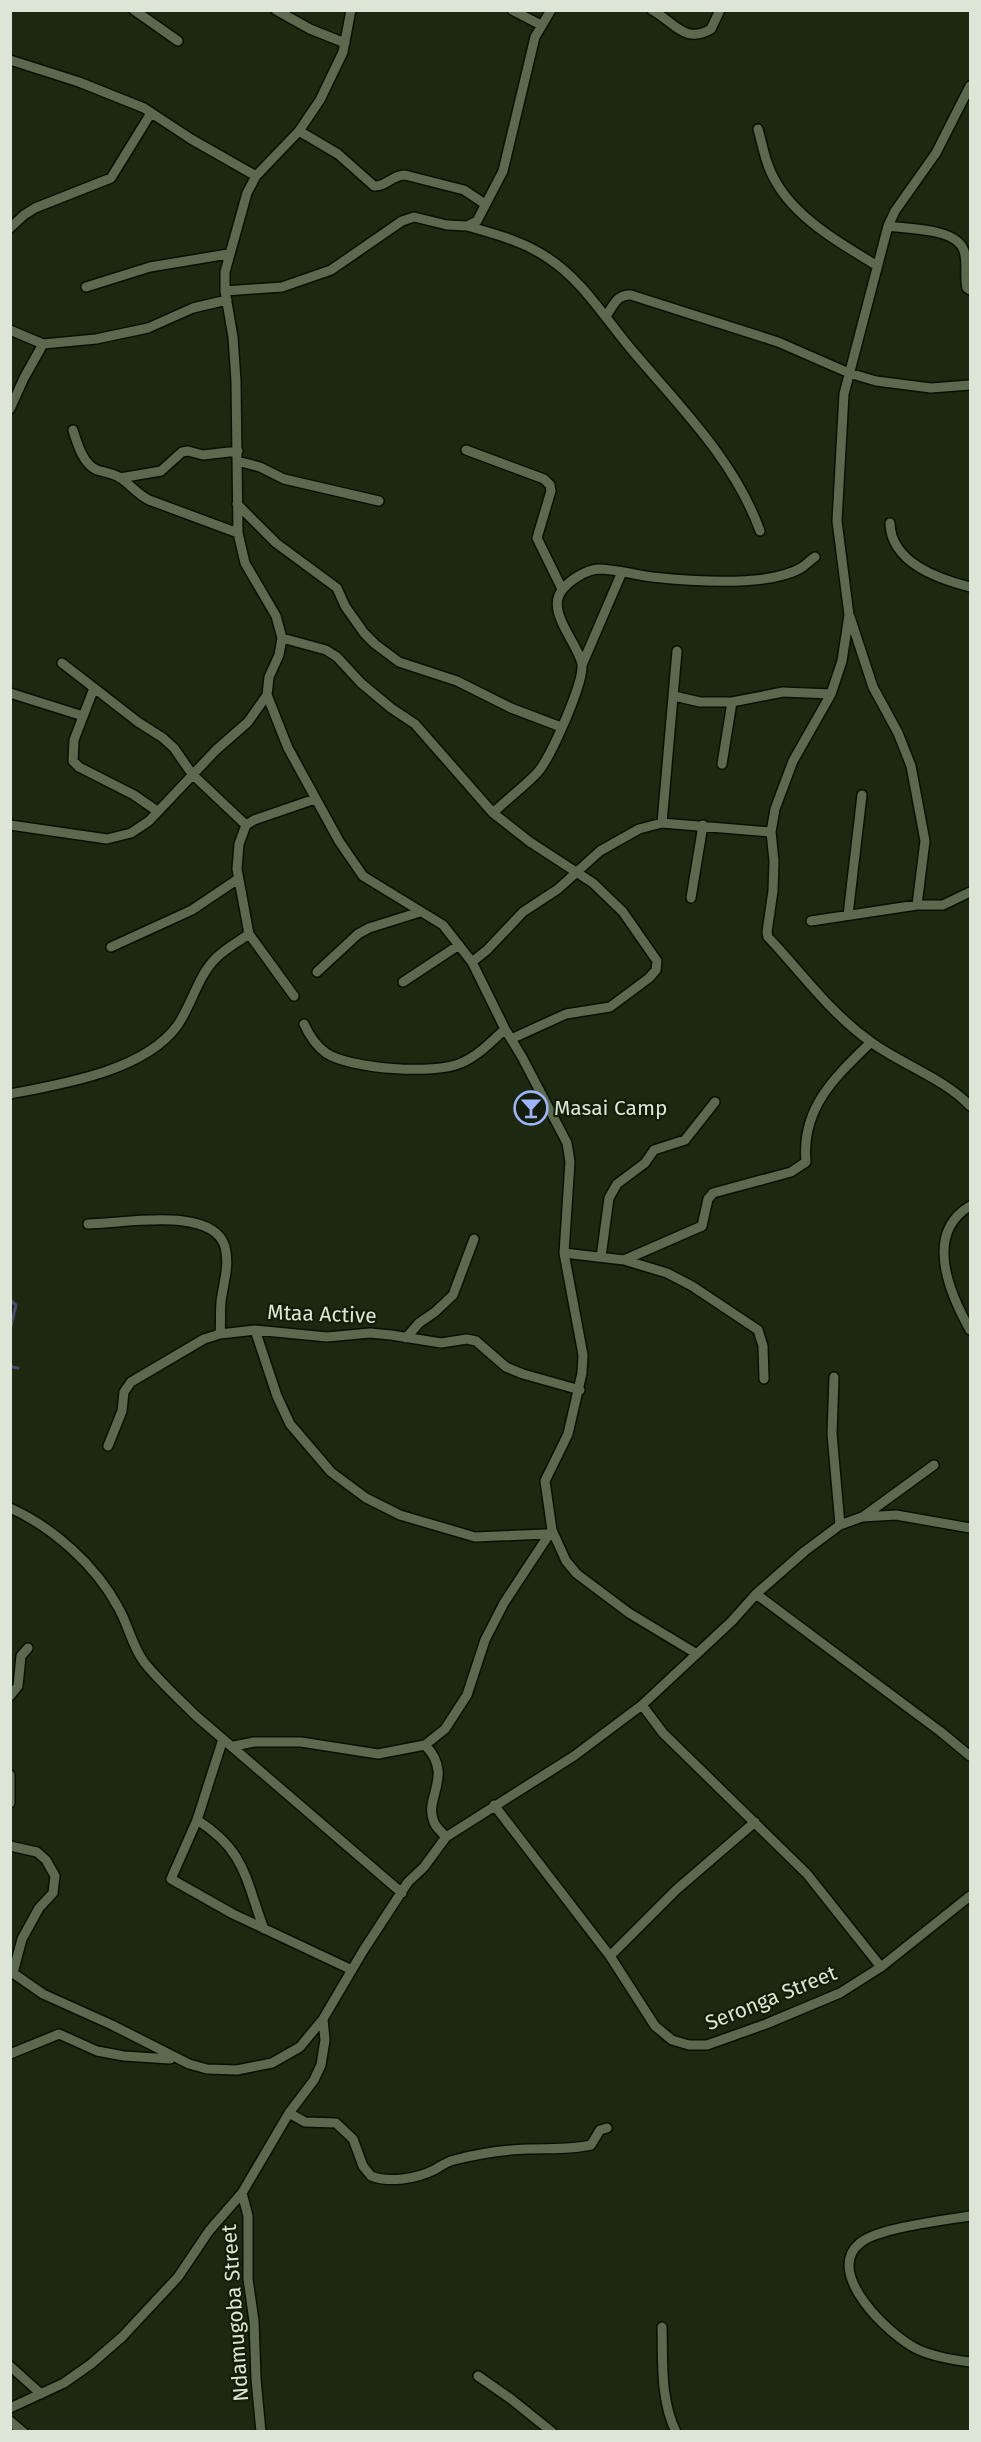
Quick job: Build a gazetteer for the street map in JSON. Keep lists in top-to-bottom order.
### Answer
{
  "streets": {
    "street": ["Mtaa Active", "Seronga Street", "Ndamugoba Street"]
  },
  "places": {
    "bar": ["Masai Camp"]
  }
}
